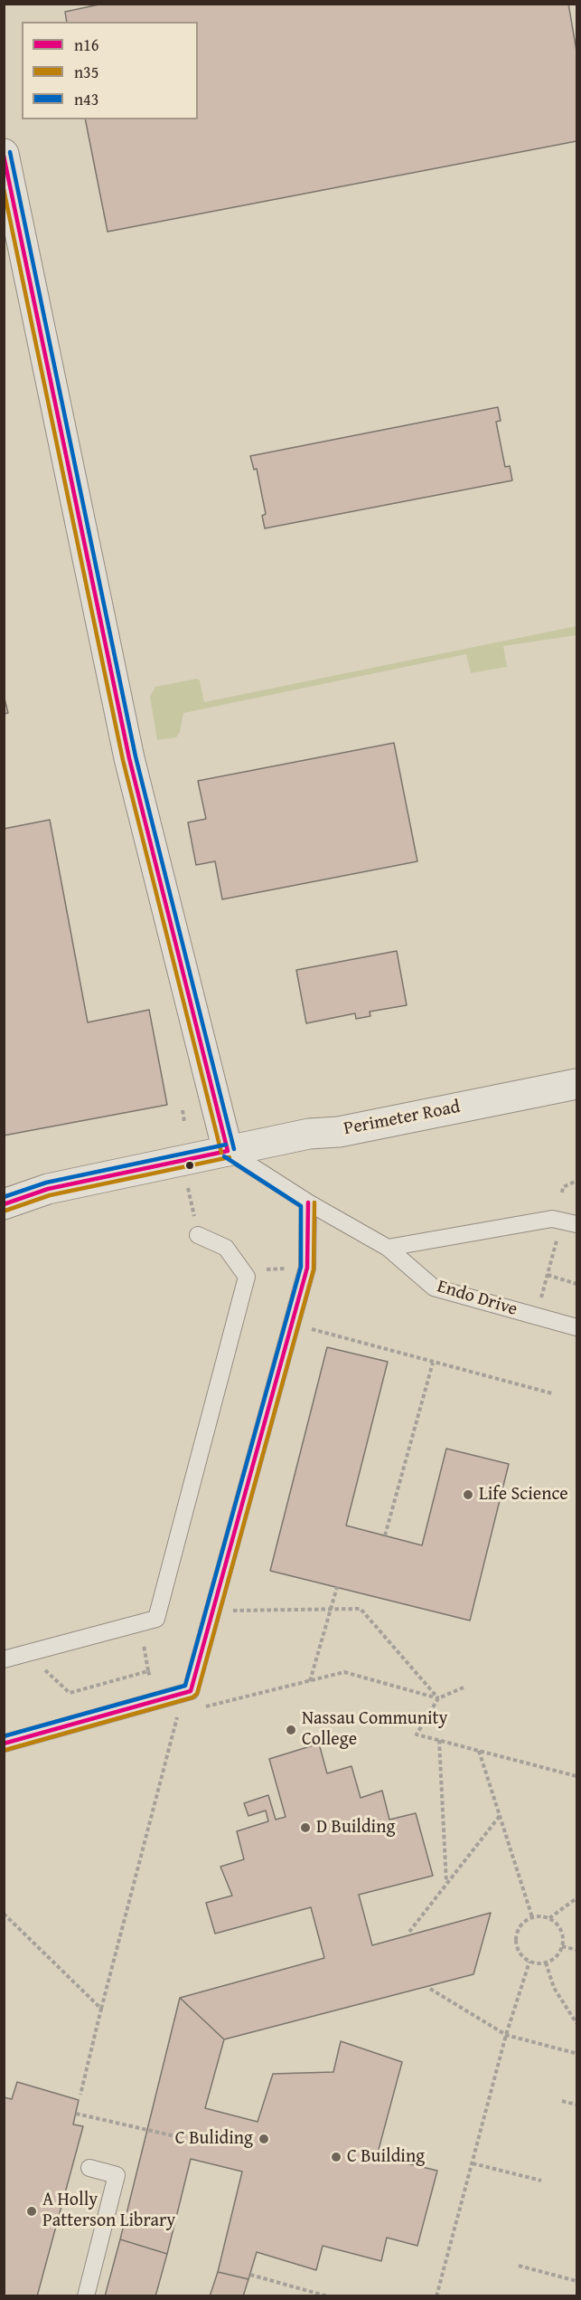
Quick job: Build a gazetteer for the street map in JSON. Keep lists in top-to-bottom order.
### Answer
{
  "streets": {
    "street": ["Perimeter Road"],
    "lane": ["Endo Drive"]
  },
  "crossings": [
    ["Perimeter Road", "Endo Drive"]
  ],
  "places": [
    "Life Science",
    "Nassau Community College",
    "D Building",
    "C Buliding",
    "C Building",
    "A Holly Patterson Library"
  ],
  "lines": ["transit line n43", "transit line n16", "transit line n35"],
  "legend": ["n16", "n35", "n43"]
}
